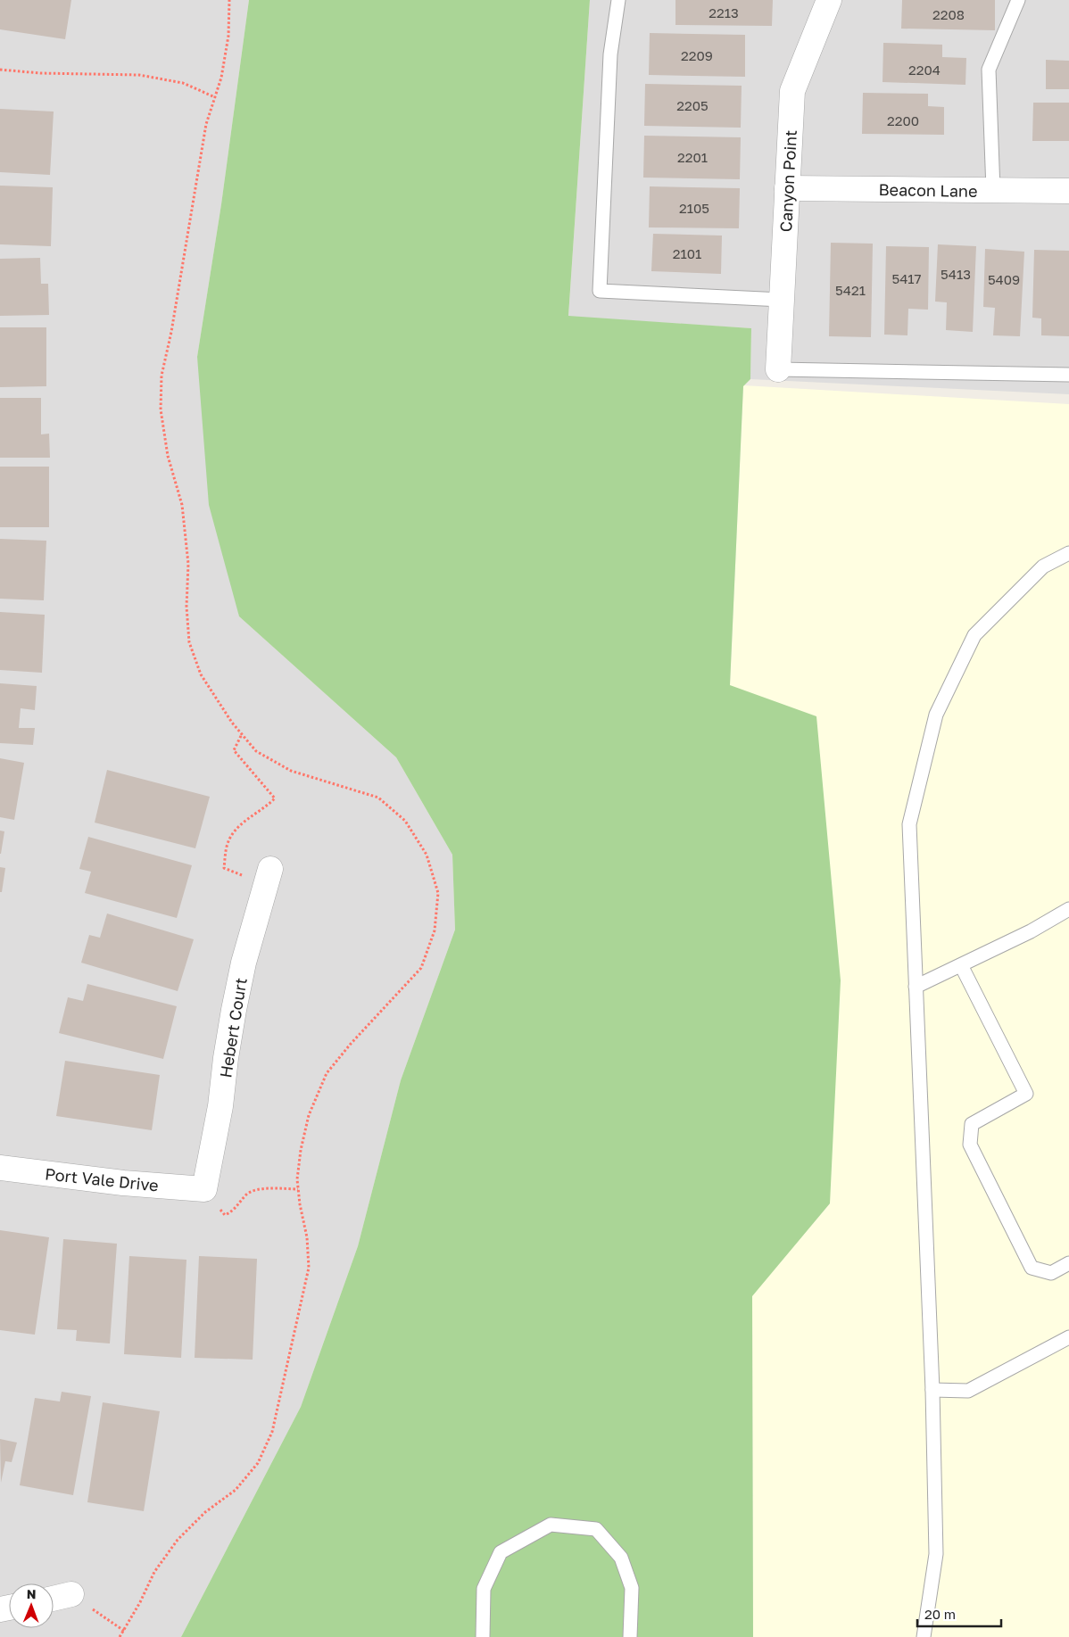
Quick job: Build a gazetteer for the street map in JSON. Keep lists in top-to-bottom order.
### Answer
{
  "streets": {
    "street": [
      "Canyon Point",
      "Beacon Lane",
      "Hebert Court",
      "Port Vale Drive"
    ]
  },
  "crossings": [
    ["Canyon Point", "Beacon Lane"],
    ["Hebert Court", "Port Vale Drive"]
  ],
  "house_numbers": [
    "2213",
    "2208",
    "2209",
    "2204",
    "2205",
    "2200",
    "2201",
    "2105",
    "2101",
    "5413",
    "5417",
    "5409",
    "5421"
  ],
  "scale_bar": "20 m",
  "north": "top"
}
